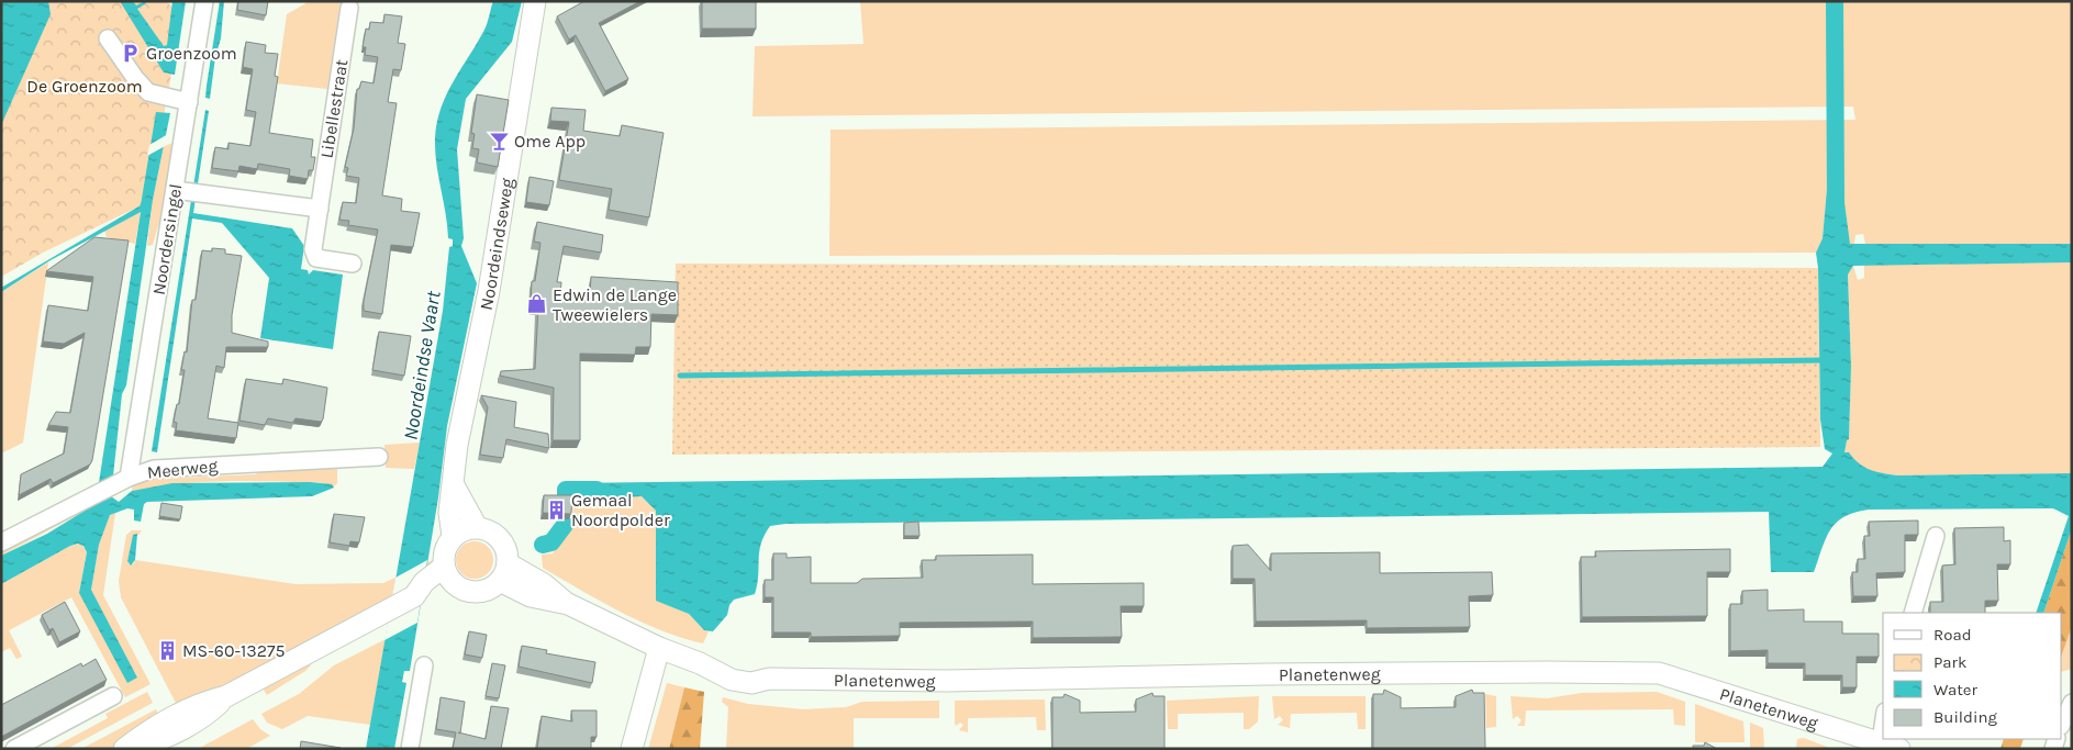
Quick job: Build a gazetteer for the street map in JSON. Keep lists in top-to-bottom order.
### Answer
{
  "streets": {
    "street": [
      "Libellestraat",
      "Noordersingel",
      "Noordeindseweg",
      "Meerweg",
      "Planetenweg"
    ]
  },
  "crossings": [
    ["Noordersingel", "Meerweg"],
    ["Noordeindseweg", "Planetenweg"]
  ],
  "water": ["Noordeindse Vaart"],
  "parks": ["De Groenzoom"],
  "places": {
    "parking": ["Groenzoom"],
    "bar": ["Ome App"],
    "shop": ["Edwin de Lange Tweewielers"],
    "building": ["Gemaal Noordpolder", "MS-60-13275"]
  },
  "legend": [
    "Road",
    "Park",
    "Water",
    "Building"
  ]
}
